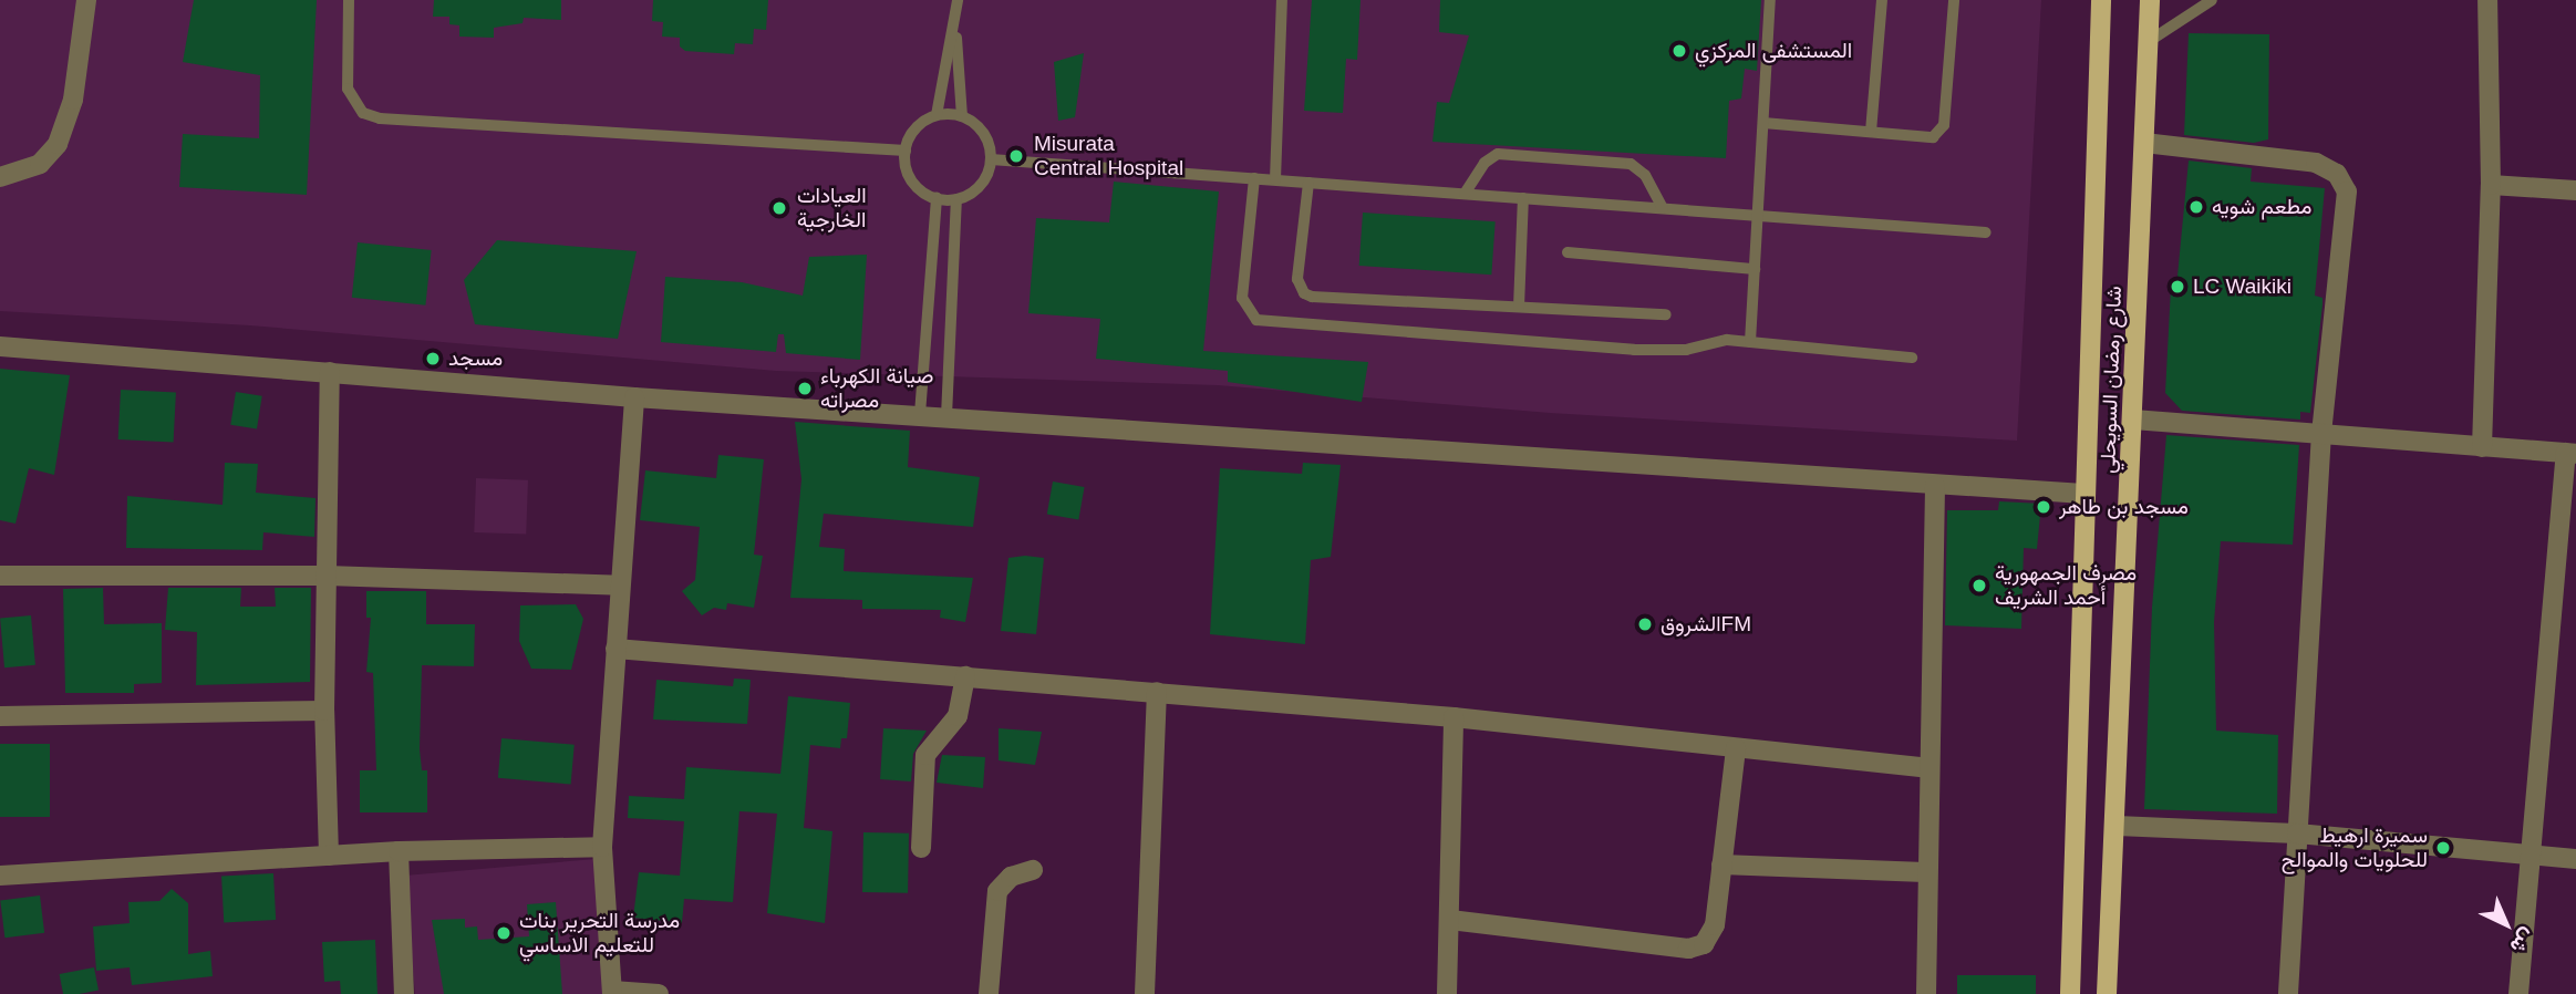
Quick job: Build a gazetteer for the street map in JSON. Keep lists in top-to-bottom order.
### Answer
{
  "streets": {
    "main road": ["شارع رمضان السويحلي"]
  },
  "places": [
    "المستشفى المركزي",
    "Misurata Central Hospital",
    "مطعم شويه",
    "العيادات الخارجية",
    "LC Waikiki",
    "مسجد",
    "صيانة الكهرباء مصراته",
    "مسجد بن طاهر",
    "مصرف الجمهورية أحمد الشريف",
    "الشروقFM",
    "سميرة ارهيط للحلويات والموالح",
    "مدرسة التحرير بنات للتعليم الاساسي"
  ],
  "north": "bottom right"
}
